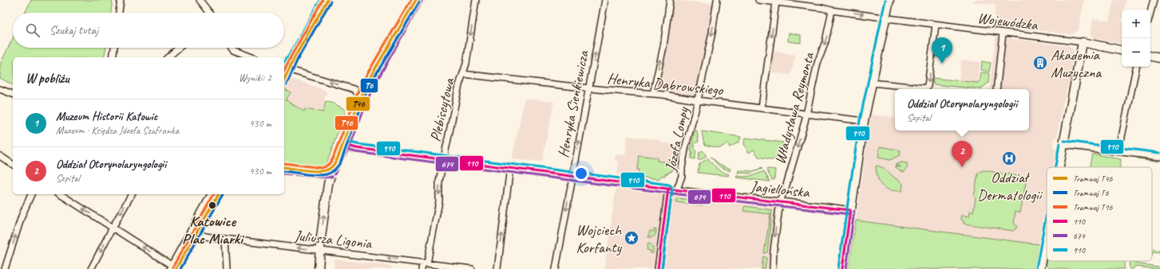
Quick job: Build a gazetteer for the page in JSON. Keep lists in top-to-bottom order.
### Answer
{
  "streets": {
    "street": [
      "Wojewódzka",
      "Henryka Dąbrowskiego",
      "Henryka Sienkiewicza",
      "Władysława Reymonta",
      "Plebiscytowa",
      "Józefa Lompy",
      "Jagiellońska",
      "Juliusza Ligonia"
    ]
  },
  "crossings": [
    ["Wojewódzka", "Władysława Reymonta"],
    ["Henryka Dąbrowskiego", "Henryka Sienkiewicza"],
    ["Henryka Dąbrowskiego", "Władysława Reymonta"],
    ["Henryka Dąbrowskiego", "Plebiscytowa"],
    ["Henryka Dąbrowskiego", "Józefa Lompy"],
    ["Henryka Sienkiewicza", "Jagiellońska"],
    ["Władysława Reymonta", "Jagiellońska"],
    ["Plebiscytowa", "Jagiellońska"],
    ["Plebiscytowa", "Juliusza Ligonia"],
    ["Józefa Lompy", "Jagiellońska"]
  ],
  "one_way": ["Władysława Reymonta", "Plebiscytowa", "Juliusza Ligonia"],
  "places": {
    "building": ["Akademia Muzyczna"],
    "hospital": ["Oddział Dermatologii"],
    "other": ["Katowice Plac Miarki"],
    "place": ["Wojciech Korfanty"]
  },
  "lines": [
    "tram line T46",
    "tram line T16",
    "transit line 110",
    "transit line 910",
    "tram line T6",
    "transit line 674"
  ],
  "legend": [
    "Tramwaj T46",
    "Tramwaj T6",
    "Tramwaj T16",
    "110",
    "674",
    "910"
  ],
  "page": {
    "map_buttons": ["+", "−"],
    "search": "Szukaj tutaj",
    "pins": ["1", "2"],
    "heading": ["W pobliżu", "Wyniki: 2"],
    "popup": ["Oddział Otorynolaryngologii", "Szpital"],
    "list": [
      {
        "mark": "1",
        "name": "Muzeum Historii Katowic",
        "note": "Muzeum · Księdza Józefa Szafranka",
        "value": "430 m"
      },
      {
        "mark": "2",
        "name": "Oddział Otorynolaryngologii",
        "note": "Szpital",
        "value": "430 m"
      }
    ]
  }
}
